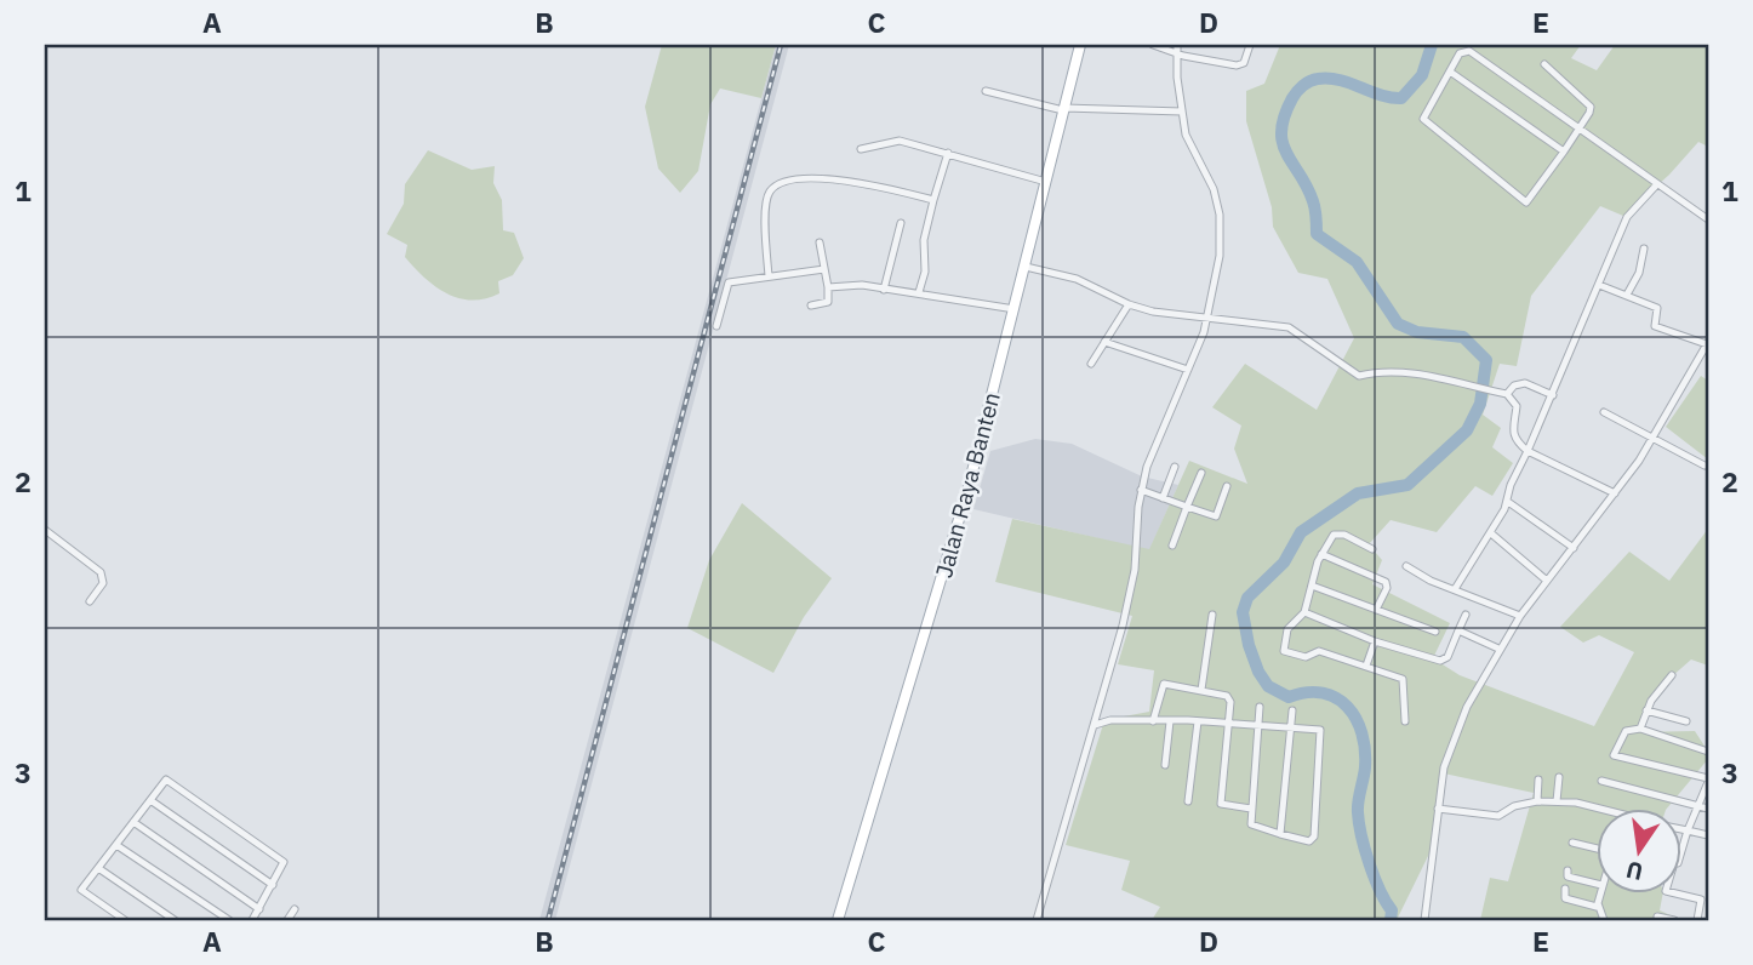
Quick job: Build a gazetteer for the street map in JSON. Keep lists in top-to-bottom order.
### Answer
{
  "streets": {
    "main road": ["Jalan Raya Banten"]
  },
  "north": "bottom",
  "grid": {
    "columns": [
      "A",
      "B",
      "C",
      "D",
      "E"
    ],
    "rows": ["1", "2", "3"]
  }
}
